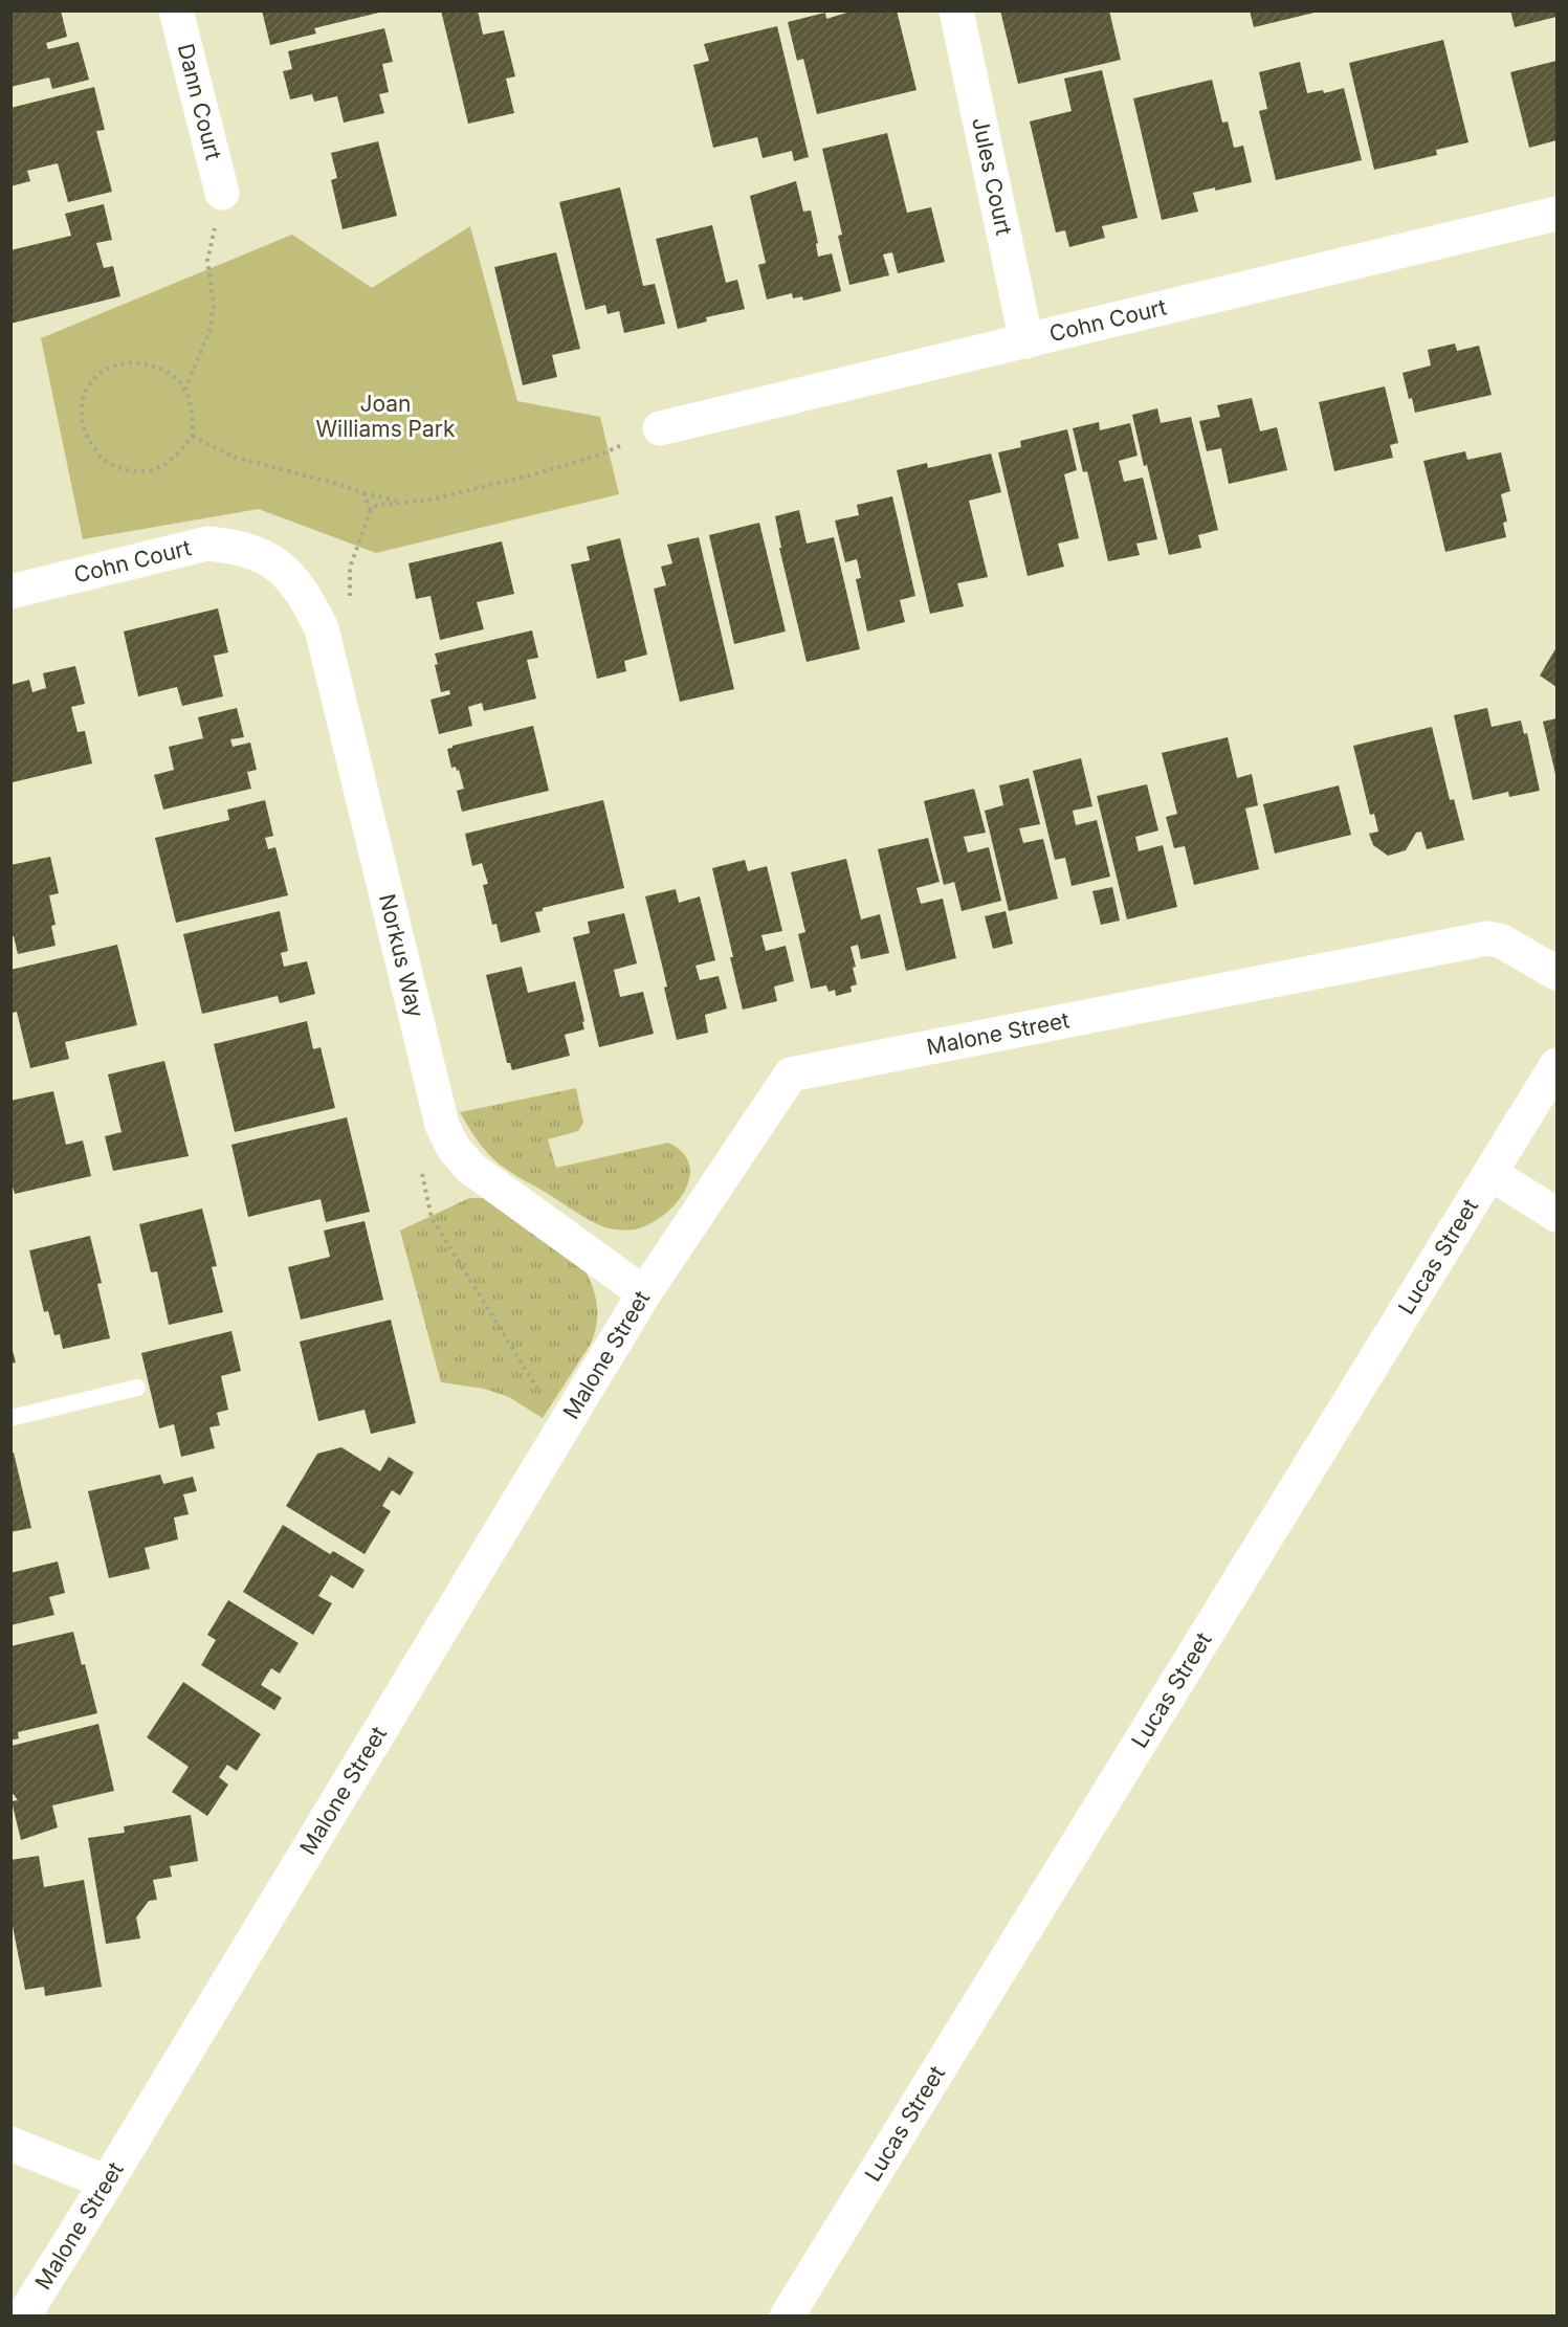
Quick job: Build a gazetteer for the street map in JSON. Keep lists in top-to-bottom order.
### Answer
{
  "streets": {
    "street": [
      "Dann Court",
      "Jules Court",
      "Cohn Court",
      "Norkus Way",
      "Malone Street",
      "Lucas Street"
    ]
  },
  "crossings": [
    ["Jules Court", "Cohn Court"],
    ["Cohn Court", "Norkus Way"],
    ["Norkus Way", "Malone Street"]
  ],
  "parks": ["Joan Williams Park"]
}
